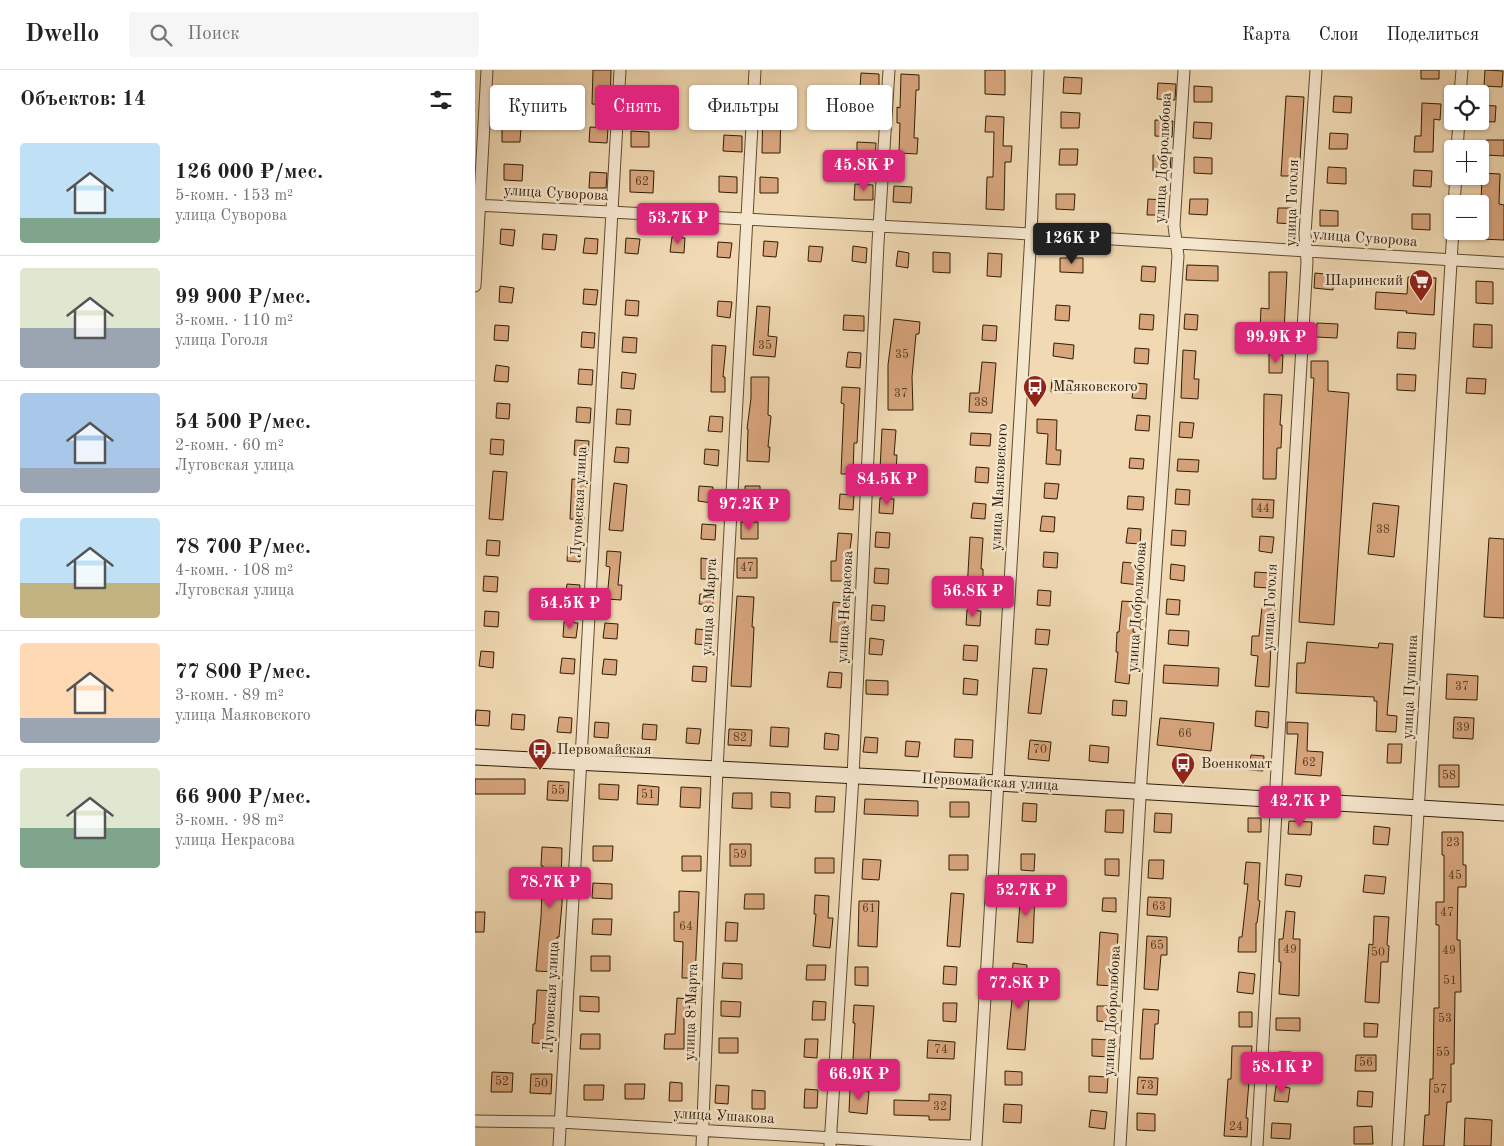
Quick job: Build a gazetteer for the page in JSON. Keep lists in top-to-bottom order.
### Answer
{
  "streets": {
    "street": [
      "улица Добролюбова",
      "улица Суворова",
      "улица Гоголя",
      "улица Маяковского",
      "Луговская улица",
      "улица 8 Марта",
      "улица Некрасова",
      "улица Пушкина",
      "Первомайская улица",
      "улица Ушакова"
    ]
  },
  "crossings": [
    ["улица Добролюбова", "улица Суворова"],
    ["улица Добролюбова", "Первомайская улица"],
    ["улица Суворова", "улица Гоголя"],
    ["улица Суворова", "улица Маяковского"],
    ["улица Суворова", "Луговская улица"],
    ["улица Суворова", "улица 8 Марта"],
    ["улица Суворова", "улица Некрасова"],
    ["улица Суворова", "улица Пушкина"],
    ["улица Гоголя", "Первомайская улица"],
    ["улица Маяковского", "Первомайская улица"],
    ["Луговская улица", "Первомайская улица"],
    ["Луговская улица", "улица Ушакова"],
    ["улица 8 Марта", "Первомайская улица"],
    ["улица 8 Марта", "улица Ушакова"],
    ["улица Некрасова", "Первомайская улица"],
    ["улица Некрасова", "улица Ушакова"],
    ["улица Пушкина", "Первомайская улица"]
  ],
  "places": {
    "supermarket": ["Шаринский"],
    "bus stop": ["Маяковского", "Первомайская", "Военкомат"]
  },
  "house_numbers": [
    "62",
    "35",
    "35",
    "37",
    "38",
    "44",
    "38",
    "47",
    "37",
    "39",
    "66",
    "82",
    "70",
    "62",
    "58",
    "55",
    "51",
    "23",
    "59",
    "45",
    "63",
    "61",
    "47",
    "64",
    "65",
    "49",
    "49",
    "50",
    "51",
    "53",
    "74",
    "55",
    "56",
    "52",
    "50",
    "73",
    "57",
    "32",
    "24"
  ],
  "page": {
    "header": "Dwello",
    "search": "Поиск",
    "nav": ["Карта", "Слои", "Поделиться"],
    "heading": "Объектов: 14",
    "map_buttons": ["+", "−"],
    "chip": [
      "Купить",
      "Снять",
      "Фильтры",
      "Новое"
    ],
    "list": [
      {
        "name": "126 000 ₽/мес.",
        "note": "5-комн. · 153 m² · улица Суворова"
      },
      {
        "name": "99 900 ₽/мес.",
        "note": "3-комн. · 110 m² · улица Гоголя"
      },
      {
        "name": "54 500 ₽/мес.",
        "note": "2-комн. · 60 m² · Луговская улица"
      },
      {
        "name": "78 700 ₽/мес.",
        "note": "4-комн. · 108 m² · Луговская улица"
      },
      {
        "name": "77 800 ₽/мес.",
        "note": "3-комн. · 89 m² · улица Маяковского"
      },
      {
        "name": "66 900 ₽/мес.",
        "note": "3-комн. · 98 m² · улица Некрасова"
      }
    ],
    "price": [
      "45.8K ₽",
      "53.7K ₽",
      "126K ₽",
      "99.9K ₽",
      "84.5K ₽",
      "97.2K ₽",
      "56.8K ₽",
      "54.5K ₽",
      "42.7K ₽",
      "78.7K ₽",
      "52.7K ₽",
      "77.8K ₽",
      "58.1K ₽",
      "66.9K ₽"
    ]
  }
}
